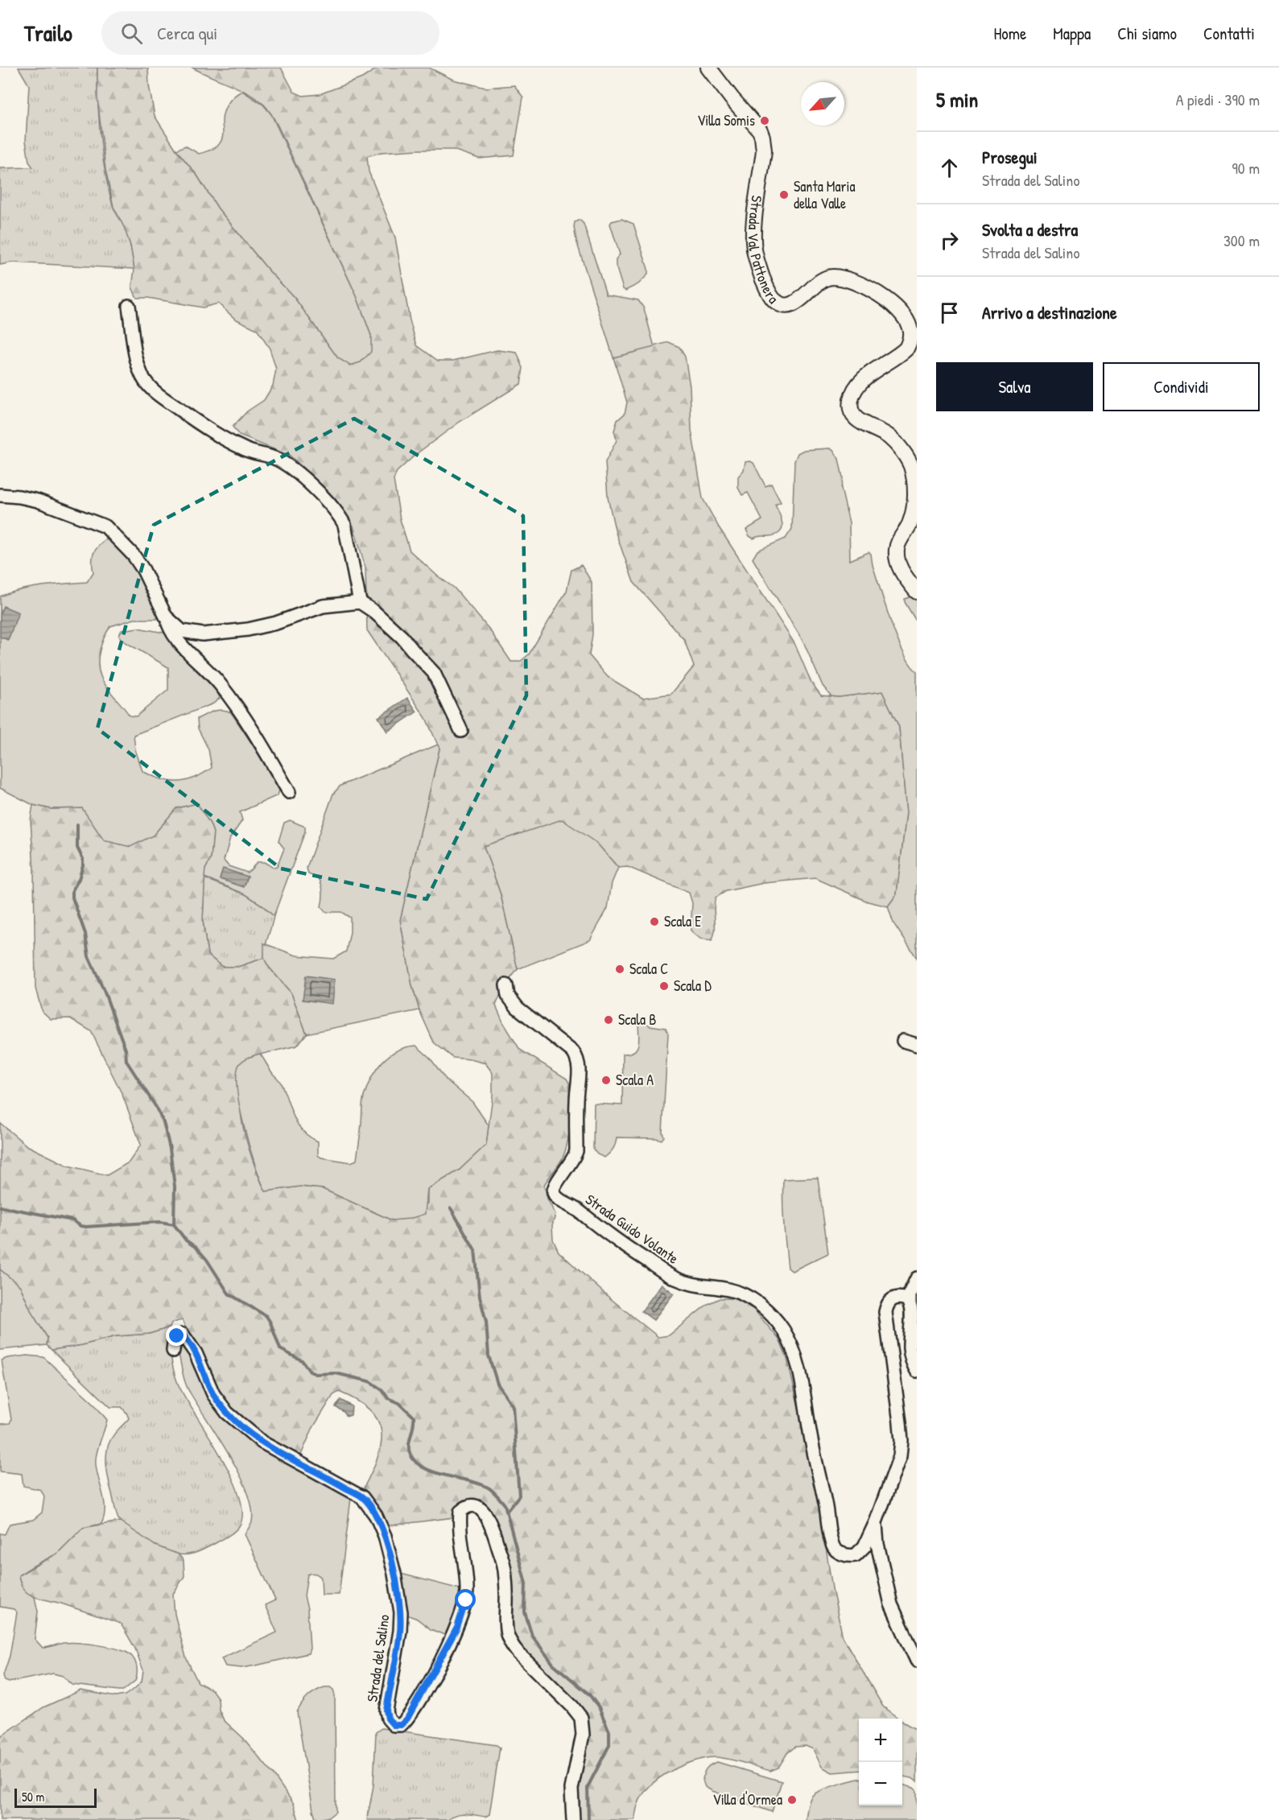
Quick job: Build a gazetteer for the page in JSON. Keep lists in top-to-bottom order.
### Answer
{
  "streets": {
    "street": ["Strada Val Pattonera", "Strada Guido Volante", "Strada del Salino"]
  },
  "places": [
    "Villa Somis",
    "Santa Maria della Valle",
    "Scala E",
    "Scala C",
    "Scala D",
    "Scala B",
    "Scala A",
    "Villa d'Ormea"
  ],
  "scale_bar": "50 m",
  "north": "bottom left",
  "page": {
    "header": "Trailo",
    "search": "Cerca qui",
    "nav": [
      "Home",
      "Mappa",
      "Chi siamo",
      "Contatti"
    ],
    "heading": ["5 min", "A piedi · 390 m"],
    "list": [
      ["Prosegui", "Strada del Salino", "90 m"],
      ["Svolta a destra", "Strada del Salino", "300 m"],
      "Arrivo a destinazione"
    ],
    "buttons": ["Salva", "Condividi"],
    "map_buttons": ["+", "−"],
    "scale": "50 m"
  }
}
